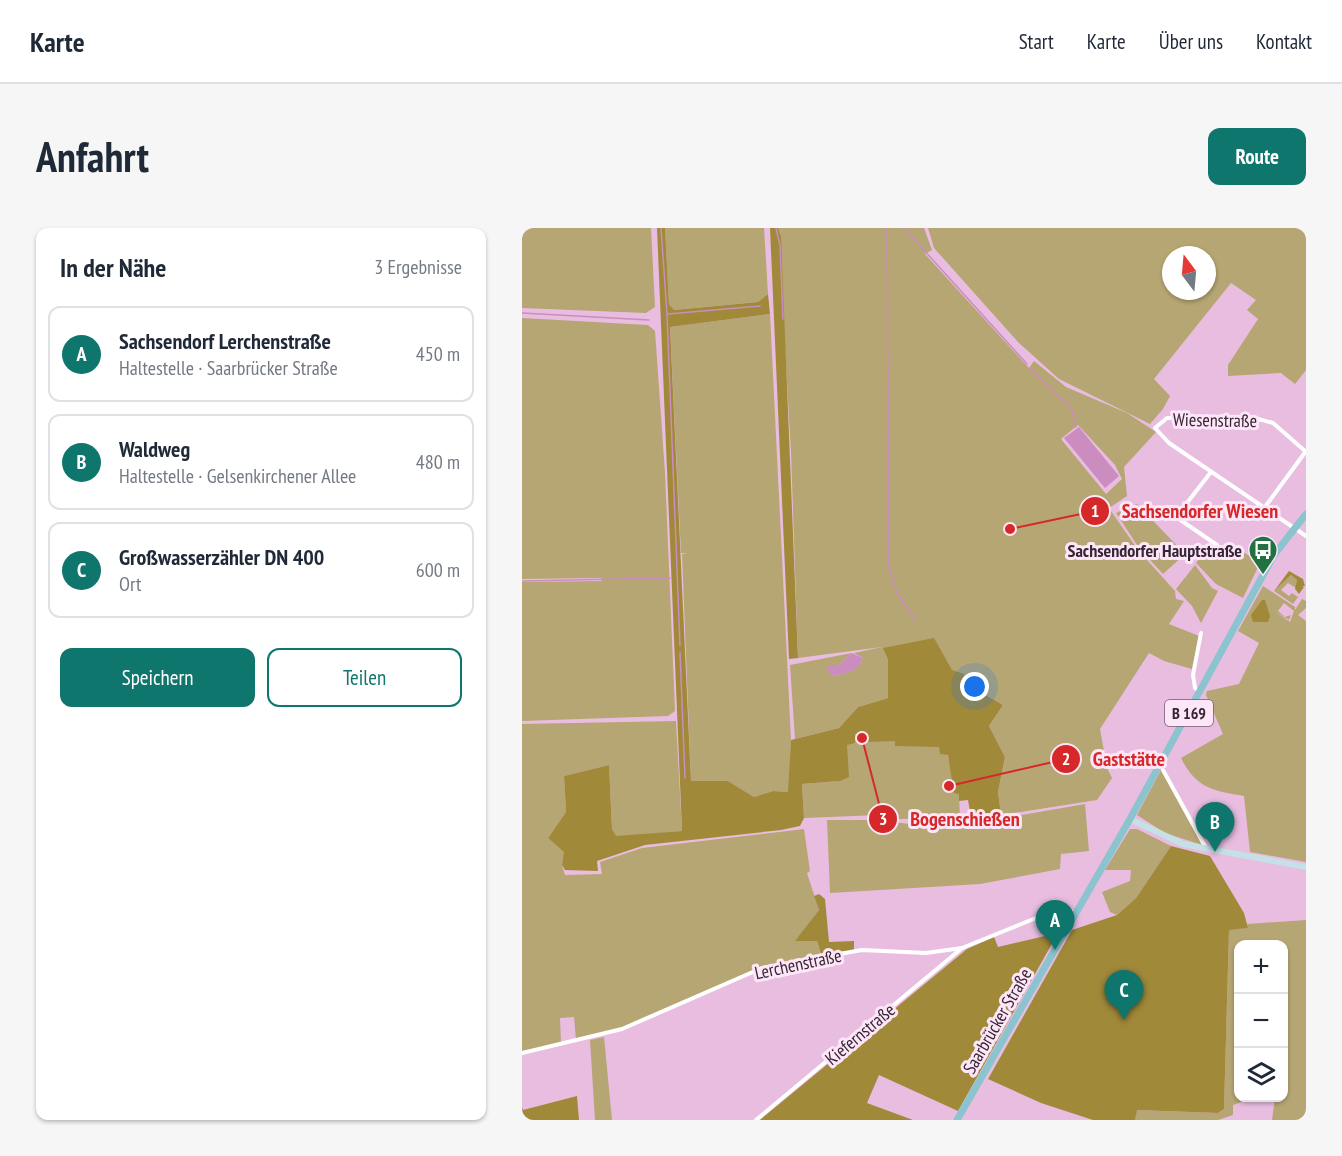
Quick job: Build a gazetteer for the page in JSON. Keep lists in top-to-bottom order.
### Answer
{
  "streets": {
    "main road": ["B 169", "Saarbrücker Straße"],
    "street": ["Wiesenstraße", "Lerchenstraße", "Kiefernstraße"]
  },
  "crossings": [
    ["Lerchenstraße", "Saarbrücker Straße"],
    ["Lerchenstraße", "Kiefernstraße"]
  ],
  "places": {
    "other": ["Sachsendorfer Wiesen", "Bogenschießen", "Gaststätte"],
    "bus stop": ["Sachsendorfer Hauptstraße"]
  },
  "north": "top",
  "page": {
    "header": "Karte",
    "nav": [
      "Start",
      "Karte",
      "Über uns",
      "Kontakt"
    ],
    "buttons": [
      "Route",
      ["Speichern", "Teilen"]
    ],
    "title": "Anfahrt",
    "heading": ["In der Nähe", "3 Ergebnisse"],
    "list": [
      {
        "mark": "A",
        "name": "Sachsendorf Lerchenstraße",
        "note": "Haltestelle · Saarbrücker Straße",
        "value": "450 m"
      },
      {
        "mark": "B",
        "name": "Waldweg",
        "note": "Haltestelle · Gelsenkirchener Allee",
        "value": "480 m"
      },
      {
        "mark": "C",
        "name": "Großwasserzähler DN 400",
        "note": "Ort",
        "value": "600 m"
      }
    ],
    "pins": ["B", "A", "C"],
    "map_buttons": ["+", "−"]
  }
}
